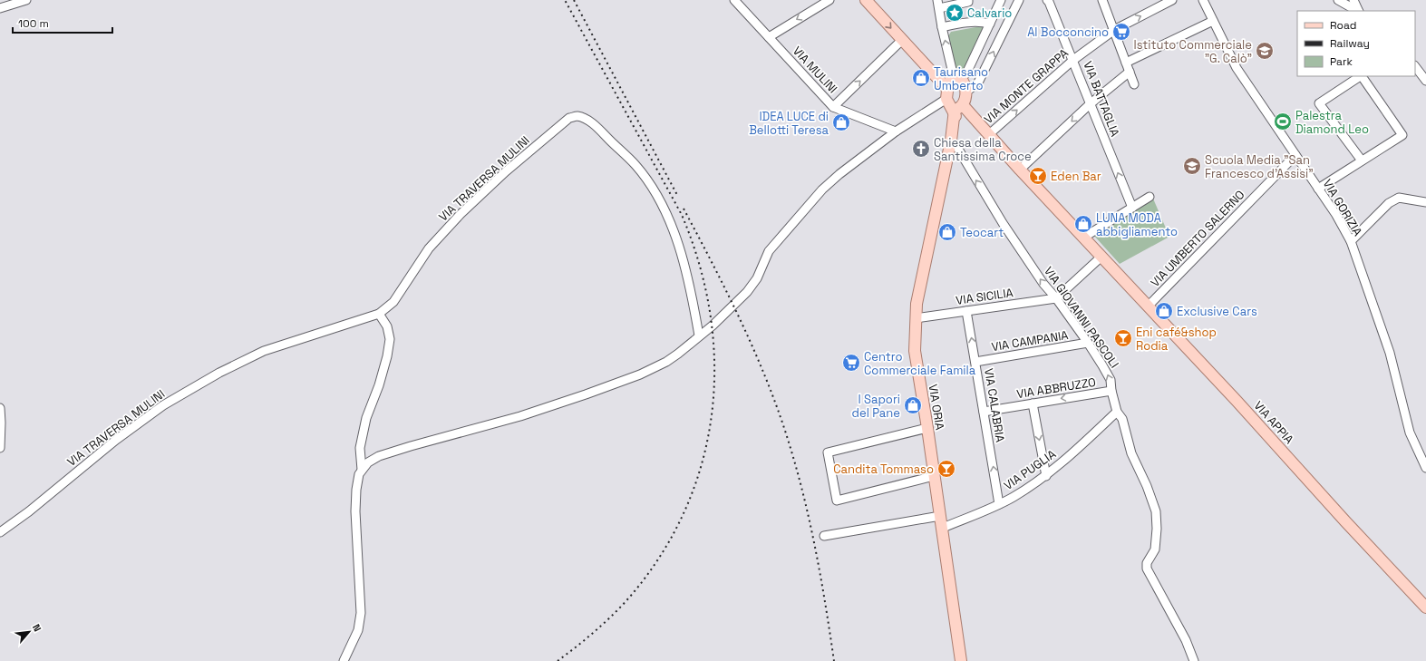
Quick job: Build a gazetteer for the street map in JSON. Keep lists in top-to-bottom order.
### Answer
{
  "streets": {
    "main road": ["VIA ORIA", "VIA APPIA"],
    "street": [
      "VIA MULINI",
      "VIA MONTE GRAPPA",
      "VIA BATTAGLIA",
      "VIA TRAVERSA MULINI",
      "VIA GORIZIA",
      "VIA UMBERTO SALERNO",
      "VIA SICILIA",
      "VIA GIOVANNI PASCOLI",
      "VIA CAMPANIA",
      "VIA ABBRUZZO",
      "VIA CALABRIA",
      "VIA PUGLIA"
    ]
  },
  "crossings": [
    ["VIA MONTE GRAPPA", "VIA BATTAGLIA"],
    ["VIA MONTE GRAPPA", "VIA APPIA"],
    ["VIA GORIZIA", "VIA UMBERTO SALERNO"],
    ["VIA UMBERTO SALERNO", "VIA APPIA"],
    ["VIA SICILIA", "VIA GIOVANNI PASCOLI"],
    ["VIA SICILIA", "VIA CALABRIA"],
    ["VIA SICILIA", "VIA ORIA"],
    ["VIA GIOVANNI PASCOLI", "VIA CAMPANIA"],
    ["VIA GIOVANNI PASCOLI", "VIA ABBRUZZO"],
    ["VIA GIOVANNI PASCOLI", "VIA ORIA"],
    ["VIA GIOVANNI PASCOLI", "VIA PUGLIA"],
    ["VIA CAMPANIA", "VIA CALABRIA"],
    ["VIA ABBRUZZO", "VIA CALABRIA"],
    ["VIA CALABRIA", "VIA PUGLIA"],
    ["VIA ORIA", "VIA APPIA"],
    ["VIA ORIA", "VIA PUGLIA"]
  ],
  "one_way": ["VIA BATTAGLIA", "VIA GIOVANNI PASCOLI", "VIA ABBRUZZO"],
  "places": {
    "place": ["Calvario"],
    "supermarket": ["Al Bocconcino", "Centro Commerciale Famila"],
    "school or university": ["Istituto Commerciale \"G. Calò\"", "Scuola Media \"San Francesco d'Assisi\""],
    "shop": [
      "Taurisano Umberto",
      "IDEA LUCE di Bellotti Teresa",
      "LUNA MODA abbigliamento",
      "Teocart",
      "Exclusive Cars",
      "I Sapori del Pane"
    ],
    "sports": ["Palestra Diamond Leo"],
    "church": ["Chiesa della Santissima Croce"],
    "bar": ["Eden Bar", "Eni café&shop Rodia", "Candita Tommaso"]
  },
  "legend": ["Road", "Railway", "Park"],
  "scale_bar": "100 m",
  "north": "top right"
}
